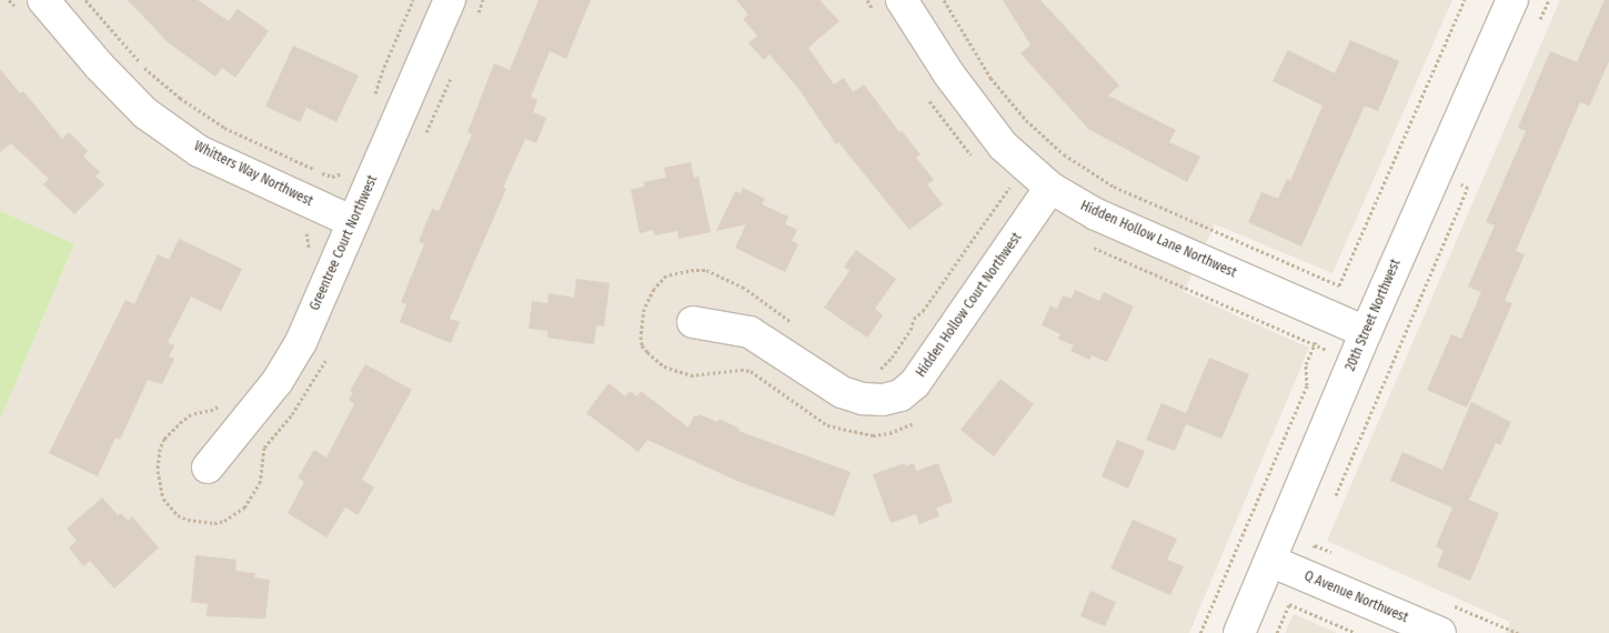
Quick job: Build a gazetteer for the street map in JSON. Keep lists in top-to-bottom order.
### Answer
{
  "streets": {
    "street": [
      "Whitters Way Northwest",
      "Hidden Hollow Lane Northwest",
      "Greentree Court Northwest",
      "Hidden Hollow Court Northwest",
      "20th Street Northwest",
      "Q Avenue Northwest"
    ]
  },
  "crossings": [
    ["Whitters Way Northwest", "Greentree Court Northwest"],
    ["Hidden Hollow Lane Northwest", "Hidden Hollow Court Northwest"],
    ["Hidden Hollow Lane Northwest", "20th Street Northwest"],
    ["20th Street Northwest", "Q Avenue Northwest"]
  ]
}
